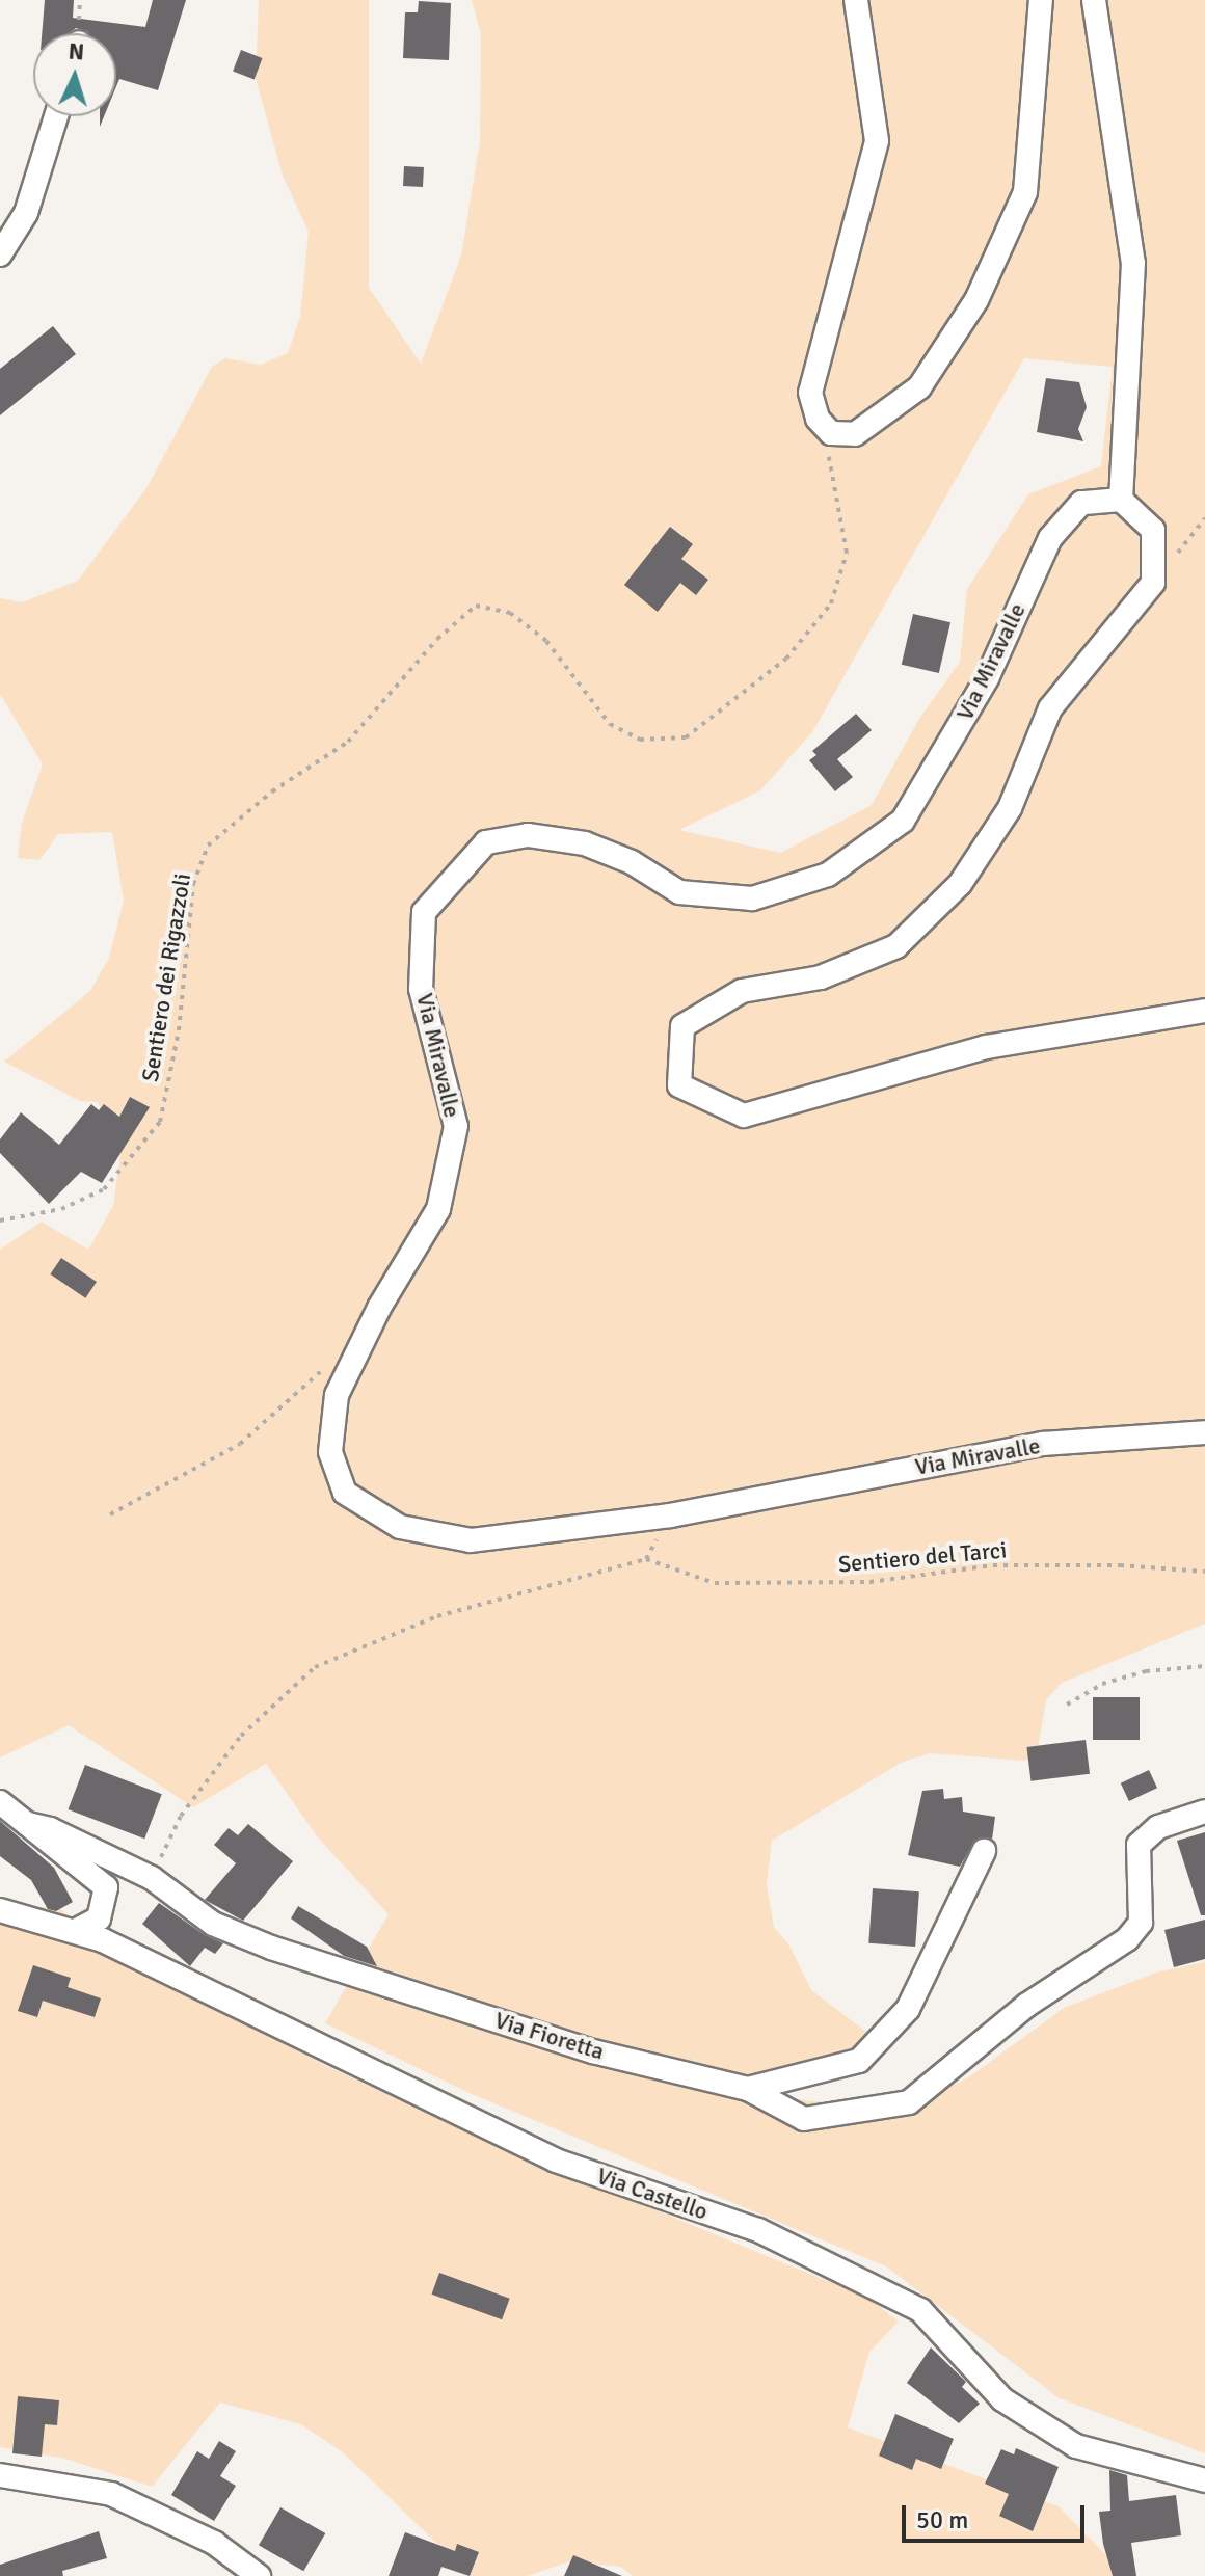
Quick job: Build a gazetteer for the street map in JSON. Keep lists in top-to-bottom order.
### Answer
{
  "streets": {
    "street": ["Via Miravalle", "Via Fioretta", "Via Castello"],
    "path": ["Sentiero dei Rigazzoli", "Sentiero del Tarci"]
  },
  "scale_bar": "50 m",
  "north": "top"
}
